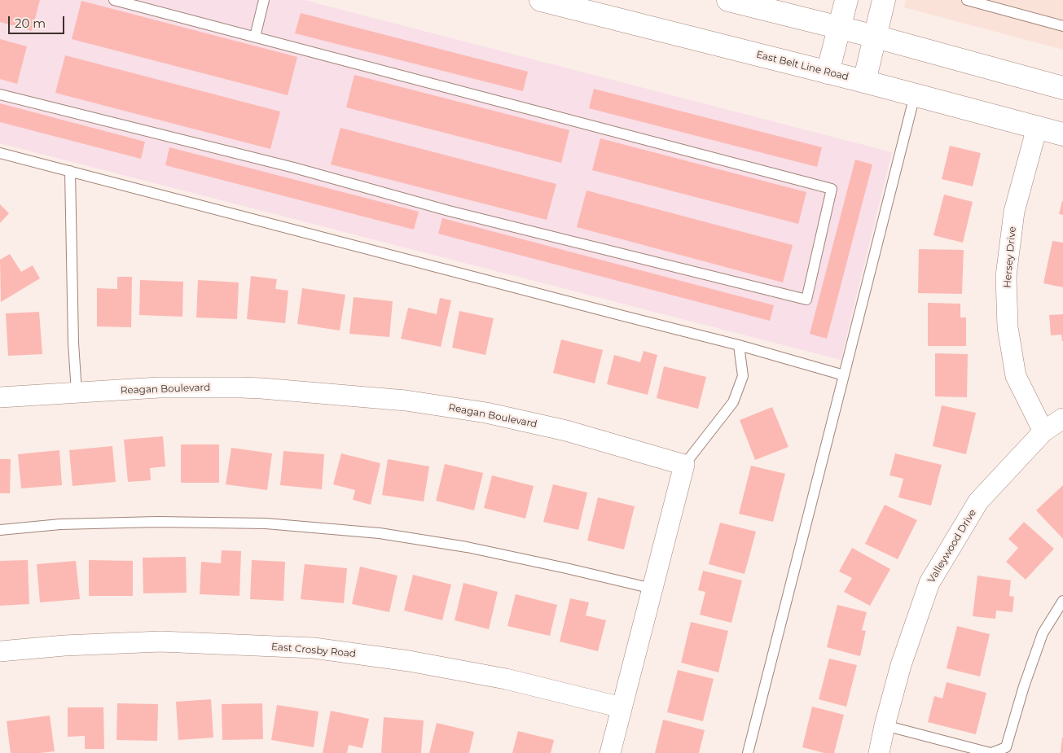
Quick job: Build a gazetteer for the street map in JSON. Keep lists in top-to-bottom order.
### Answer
{
  "streets": {
    "main road": ["East Belt Line Road"],
    "street": [
      "Hersey Drive",
      "Reagan Boulevard",
      "Valleywood Drive",
      "East Crosby Road"
    ]
  },
  "crossings": [
    ["East Belt Line Road", "Hersey Drive"],
    ["Hersey Drive", "Valleywood Drive"]
  ],
  "scale_bar": "20 m"
}
